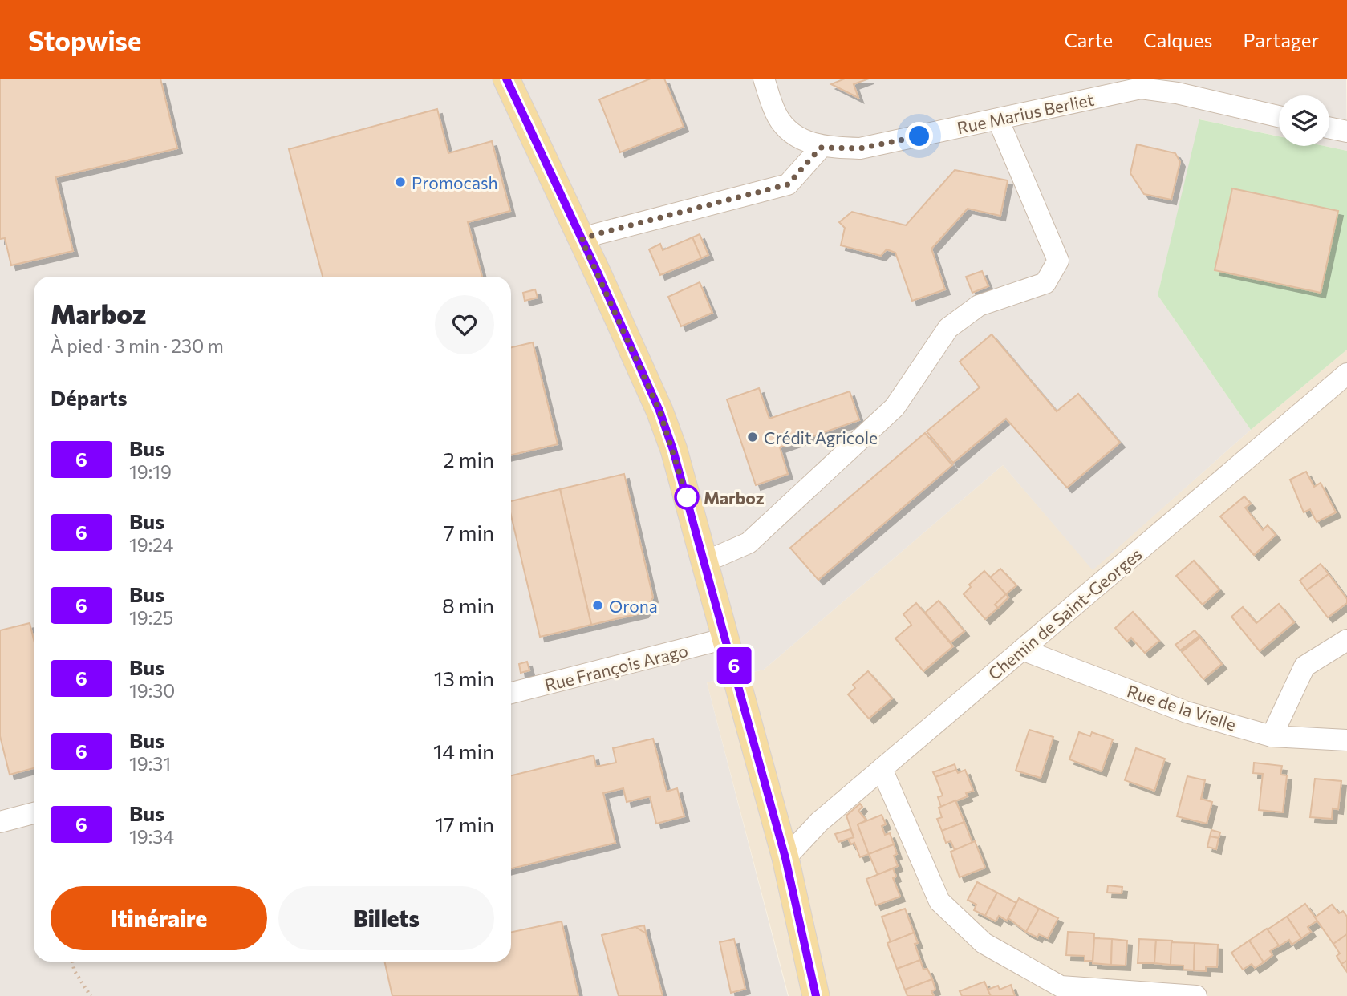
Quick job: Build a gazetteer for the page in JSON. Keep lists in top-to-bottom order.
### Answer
{
  "streets": {
    "street": [
      "Rue Marius Berliet",
      "Chemin de Saint-Georges",
      "Rue François Arago",
      "Rue de la Vielle"
    ]
  },
  "crossings": [
    ["Chemin de Saint-Georges", "Rue de la Vielle"]
  ],
  "places": [
    "Promocash",
    "Crédit Agricole",
    "Marboz",
    "Orona"
  ],
  "lines": ["bus line 6"],
  "page": {
    "header": "Stopwise",
    "nav": ["Carte", "Calques", "Partager"],
    "on_map": "6",
    "heading": [
      ["Marboz", "À pied · 3 min · 230 m"],
      "Départs"
    ],
    "list": [
      {
        "mark": "6",
        "name": "Bus",
        "note": "19:19",
        "value": "2 min"
      },
      {
        "mark": "6",
        "name": "Bus",
        "note": "19:24",
        "value": "7 min"
      },
      {
        "mark": "6",
        "name": "Bus",
        "note": "19:25",
        "value": "8 min"
      },
      {
        "mark": "6",
        "name": "Bus",
        "note": "19:30",
        "value": "13 min"
      },
      {
        "mark": "6",
        "name": "Bus",
        "note": "19:31",
        "value": "14 min"
      },
      {
        "mark": "6",
        "name": "Bus",
        "note": "19:34",
        "value": "17 min"
      }
    ],
    "buttons": ["Itinéraire", "Billets"]
  }
}
